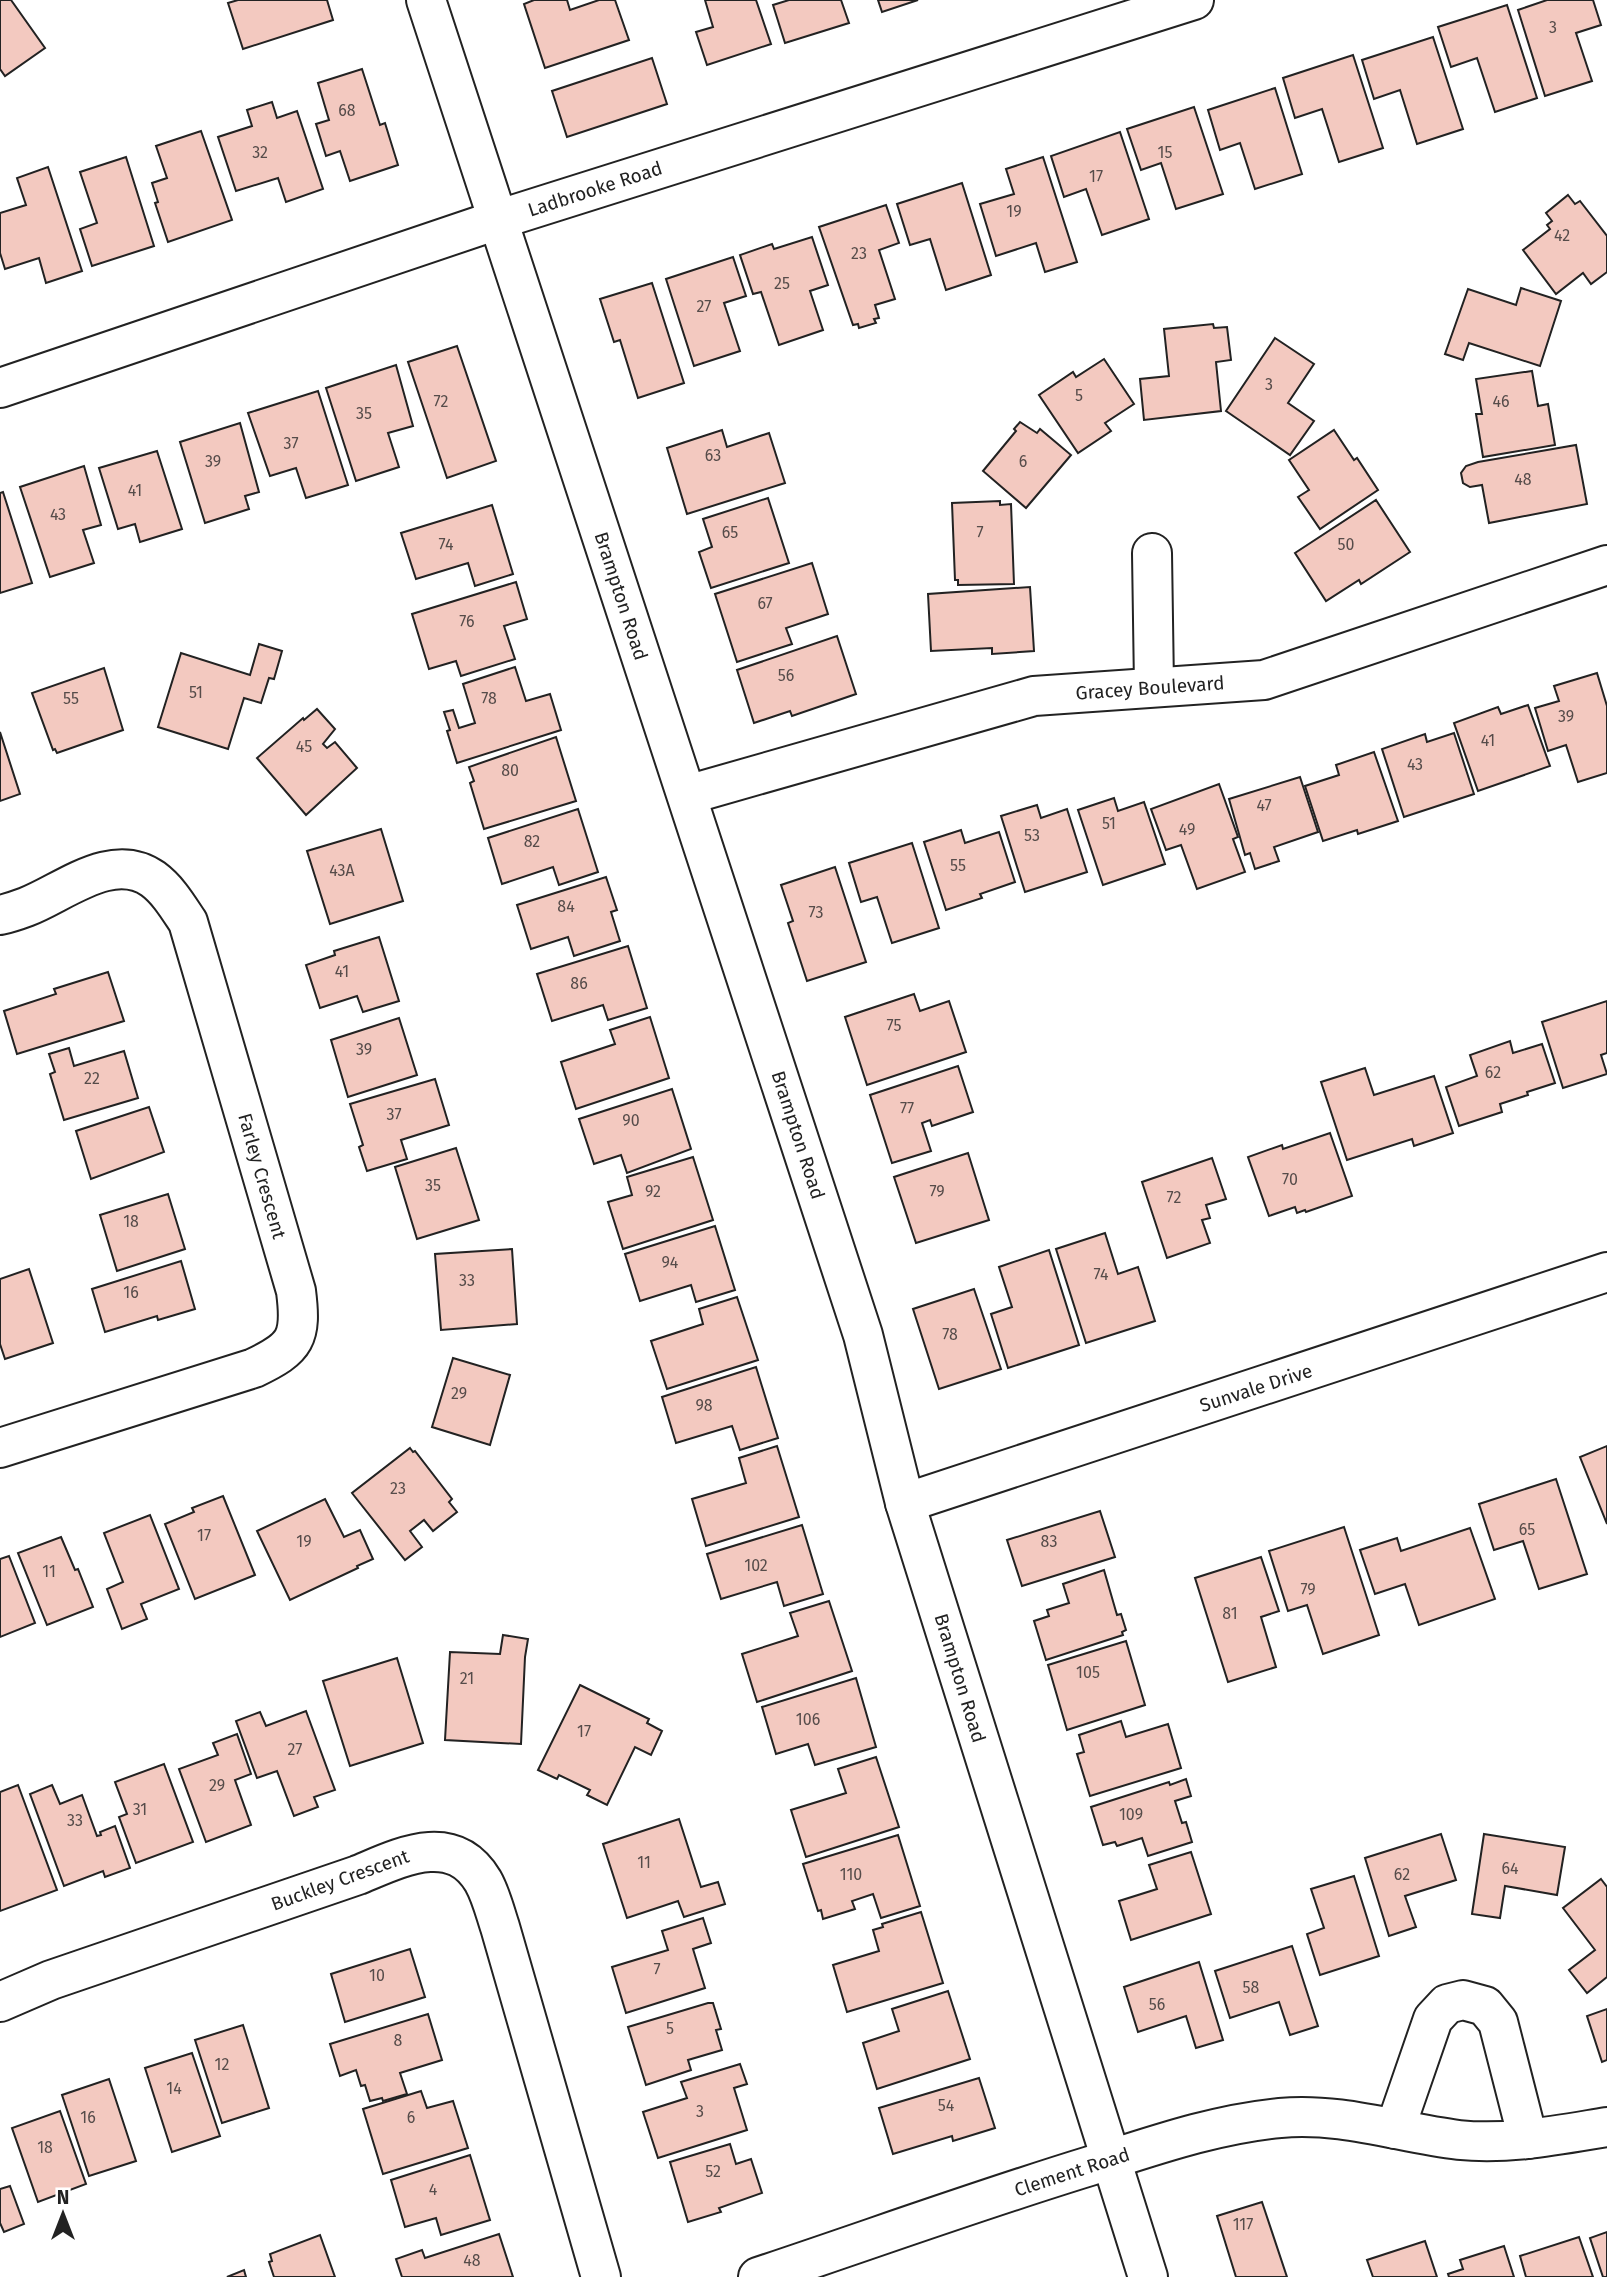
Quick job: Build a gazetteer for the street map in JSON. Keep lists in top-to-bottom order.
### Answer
{
  "streets": {
    "street": [
      "Ladbrooke Road",
      "Brampton Road",
      "Gracey Boulevard",
      "Farley Crescent",
      "Sunvale Drive",
      "Buckley Crescent",
      "Clement Road"
    ]
  },
  "crossings": [
    ["Ladbrooke Road", "Brampton Road"],
    ["Brampton Road", "Gracey Boulevard"],
    ["Brampton Road", "Sunvale Drive"],
    ["Brampton Road", "Clement Road"]
  ],
  "house_numbers": [
    "3",
    "68",
    "32",
    "15",
    "17",
    "19",
    "42",
    "23",
    "25",
    "27",
    "3",
    "5",
    "72",
    "46",
    "35",
    "37",
    "63",
    "39",
    "6",
    "48",
    "41",
    "43",
    "65",
    "7",
    "74",
    "50",
    "67",
    "76",
    "56",
    "51",
    "55",
    "78",
    "39",
    "41",
    "45",
    "43",
    "80",
    "47",
    "51",
    "49",
    "53",
    "82",
    "55",
    "43A",
    "84",
    "73",
    "41",
    "86",
    "75",
    "39",
    "62",
    "22",
    "77",
    "37",
    "90",
    "70",
    "35",
    "92",
    "79",
    "72",
    "18",
    "94",
    "74",
    "33",
    "16",
    "78",
    "29",
    "98",
    "23",
    "65",
    "17",
    "19",
    "83",
    "102",
    "11",
    "79",
    "81",
    "105",
    "21",
    "106",
    "17",
    "27",
    "29",
    "31",
    "109",
    "33",
    "11",
    "64",
    "110",
    "62",
    "7",
    "10",
    "58",
    "56",
    "5",
    "8",
    "12",
    "14",
    "54",
    "3",
    "16",
    "6",
    "18",
    "52",
    "4",
    "117",
    "48"
  ],
  "north": "top"
}
